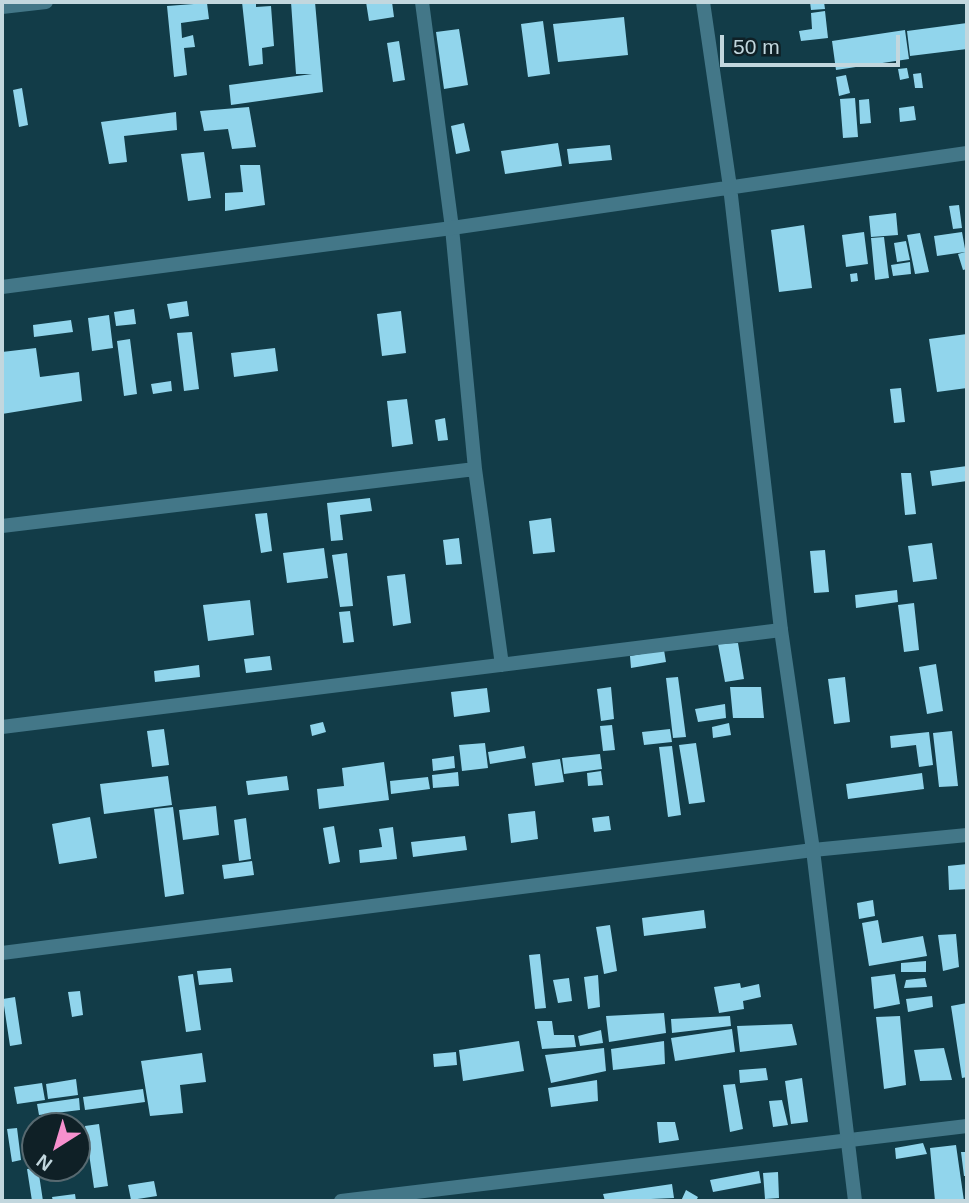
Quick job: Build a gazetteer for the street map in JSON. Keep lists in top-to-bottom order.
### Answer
{
  "scale_bar": "50 m",
  "north": "bottom left"
}
